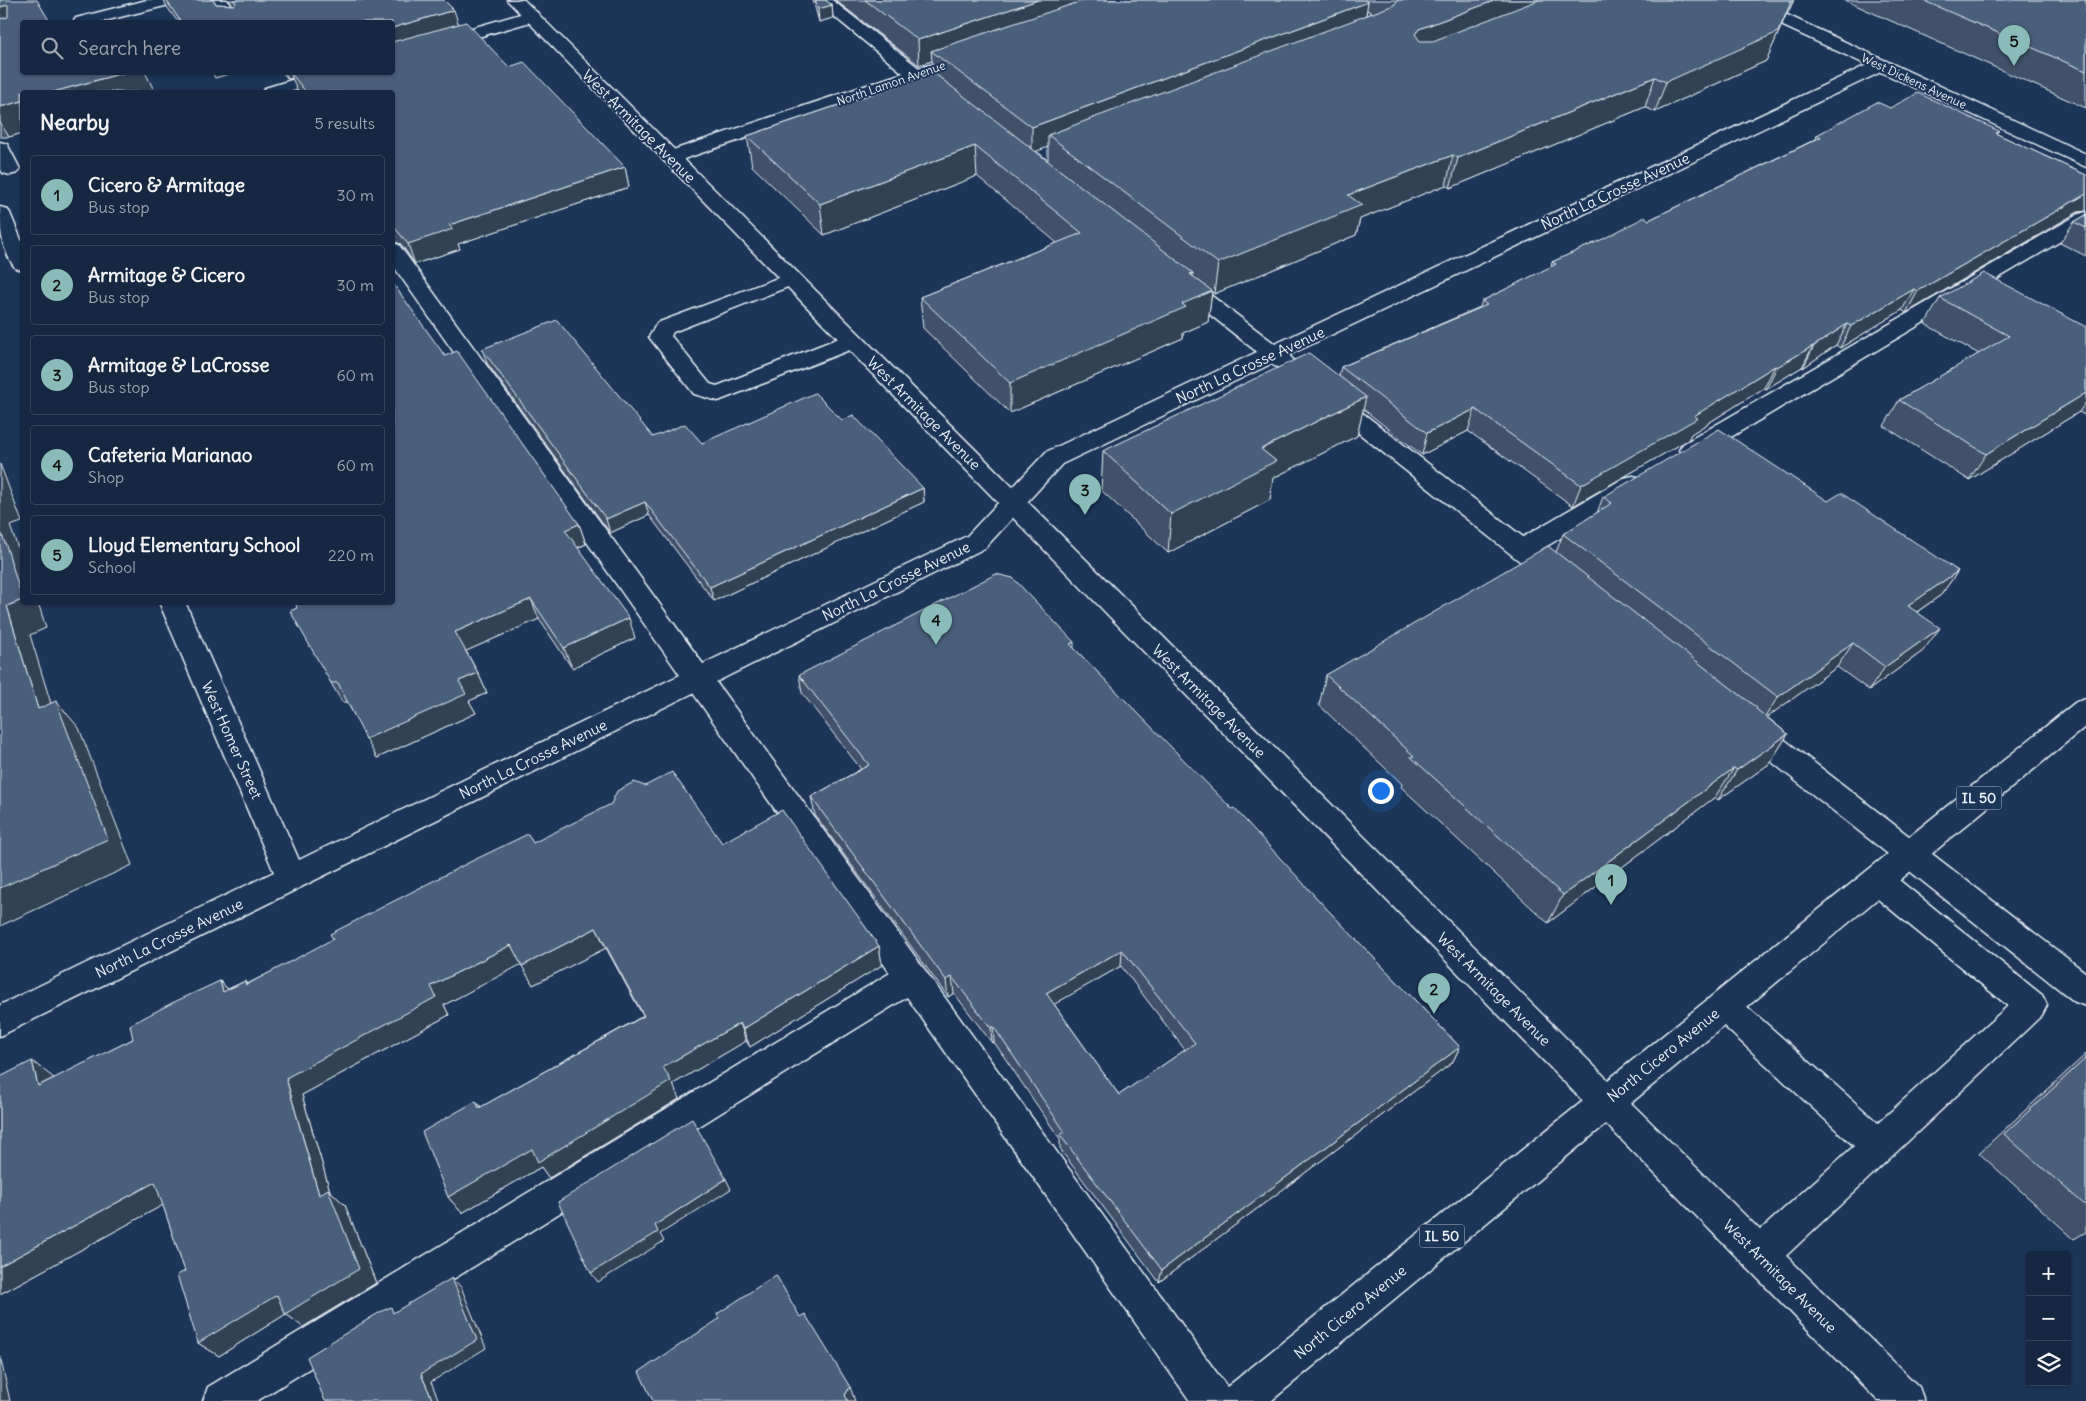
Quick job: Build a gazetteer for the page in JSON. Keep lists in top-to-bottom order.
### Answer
{
  "streets": {
    "street": [
      "West Dickens Avenue",
      "North Lamon Avenue",
      "West Armitage Avenue",
      "North La Crosse Avenue",
      "West Homer Street",
      "IL 50",
      "North Cicero Avenue"
    ]
  },
  "crossings": [
    ["West Dickens Avenue", "North La Crosse Avenue"],
    ["North Lamon Avenue", "West Armitage Avenue"],
    ["West Armitage Avenue", "North La Crosse Avenue"],
    ["West Armitage Avenue", "North Cicero Avenue"],
    ["North La Crosse Avenue", "West Homer Street"]
  ],
  "page": {
    "search": "Search here",
    "pins": [
      "5",
      "3",
      "4",
      "1",
      "2"
    ],
    "heading": ["Nearby", "5 results"],
    "list": [
      {
        "mark": "1",
        "name": "Cicero & Armitage",
        "note": "Bus stop",
        "value": "30 m"
      },
      {
        "mark": "2",
        "name": "Armitage & Cicero",
        "note": "Bus stop",
        "value": "30 m"
      },
      {
        "mark": "3",
        "name": "Armitage & LaCrosse",
        "note": "Bus stop",
        "value": "60 m"
      },
      {
        "mark": "4",
        "name": "Cafeteria Marianao",
        "note": "Shop",
        "value": "60 m"
      },
      {
        "mark": "5",
        "name": "Lloyd Elementary School",
        "note": "School",
        "value": "220 m"
      }
    ],
    "map_buttons": ["+", "−"]
  }
}
